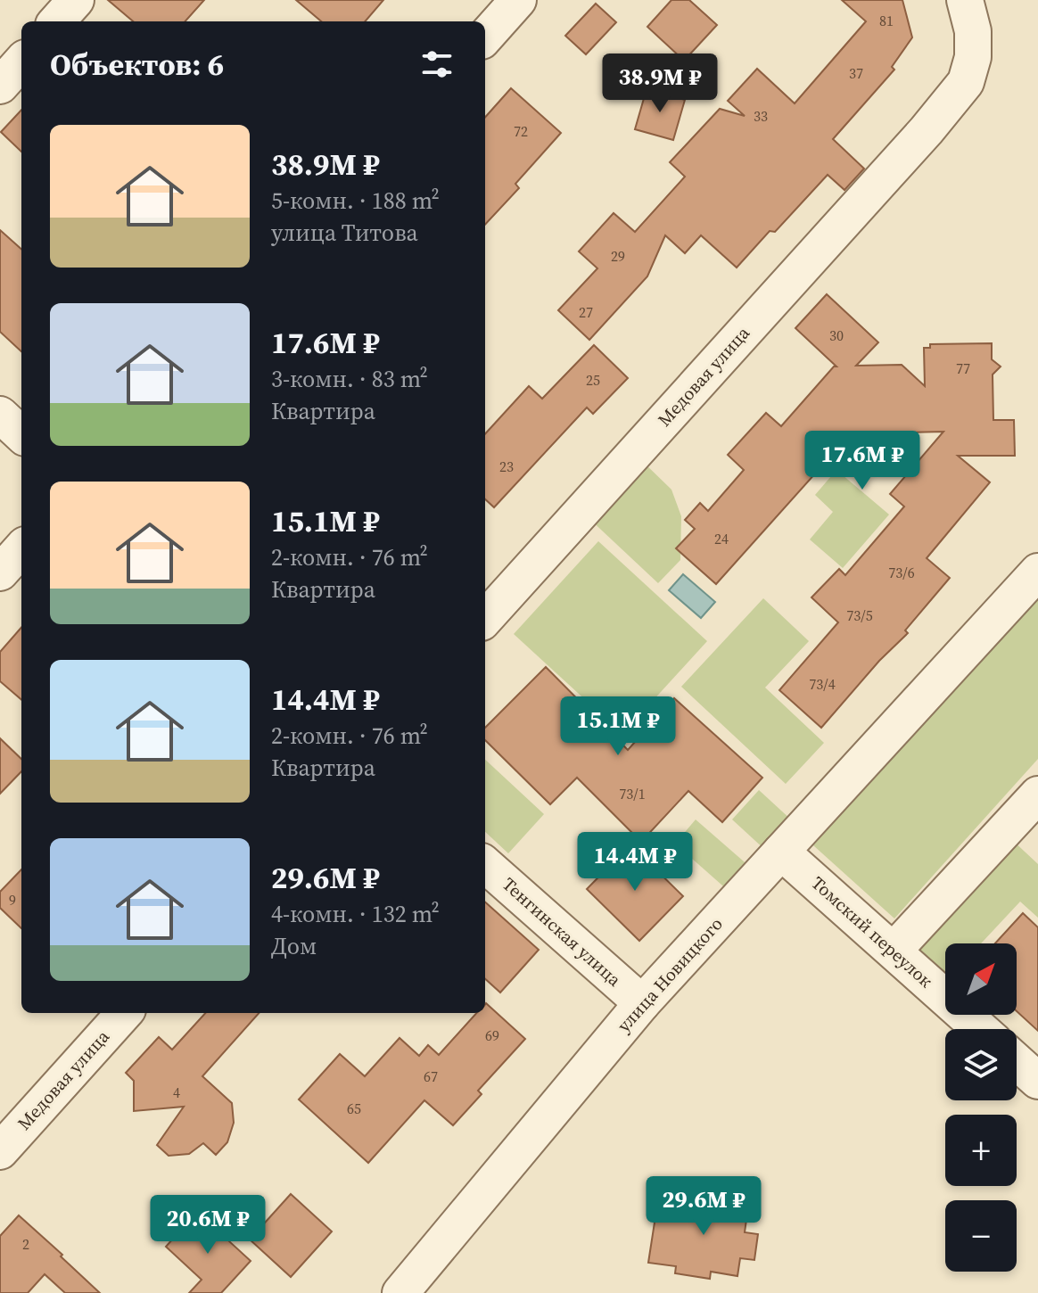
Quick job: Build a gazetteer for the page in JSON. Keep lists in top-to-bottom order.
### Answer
{
  "streets": {
    "street": [
      "Медовая улица",
      "Тенгинская улица",
      "Томский переулок",
      "улица Новицкого"
    ]
  },
  "crossings": [
    ["Тенгинская улица", "улица Новицкого"],
    ["Томский переулок", "улица Новицкого"]
  ],
  "house_numbers": [
    "81",
    "37",
    "33",
    "72",
    "29",
    "27",
    "30",
    "77",
    "25",
    "23",
    "24",
    "73/6",
    "73/5",
    "73/4",
    "73/1",
    "9",
    "69",
    "67",
    "4",
    "65",
    "2"
  ],
  "north": "top right",
  "page": {
    "heading": "Объектов: 6",
    "price": [
      "38.9M ₽",
      "17.6M ₽",
      "15.1M ₽",
      "14.4M ₽",
      "29.6M ₽",
      "20.6M ₽"
    ],
    "list": [
      {
        "name": "38.9M ₽",
        "note": "5-комн. · 188 m² · улица Титова"
      },
      {
        "name": "17.6M ₽",
        "note": "3-комн. · 83 m² · Квартира"
      },
      {
        "name": "15.1M ₽",
        "note": "2-комн. · 76 m² · Квартира"
      },
      {
        "name": "14.4M ₽",
        "note": "2-комн. · 76 m² · Квартира"
      },
      {
        "name": "29.6M ₽",
        "note": "4-комн. · 132 m² · Дом"
      }
    ],
    "map_buttons": ["+", "−"]
  }
}
